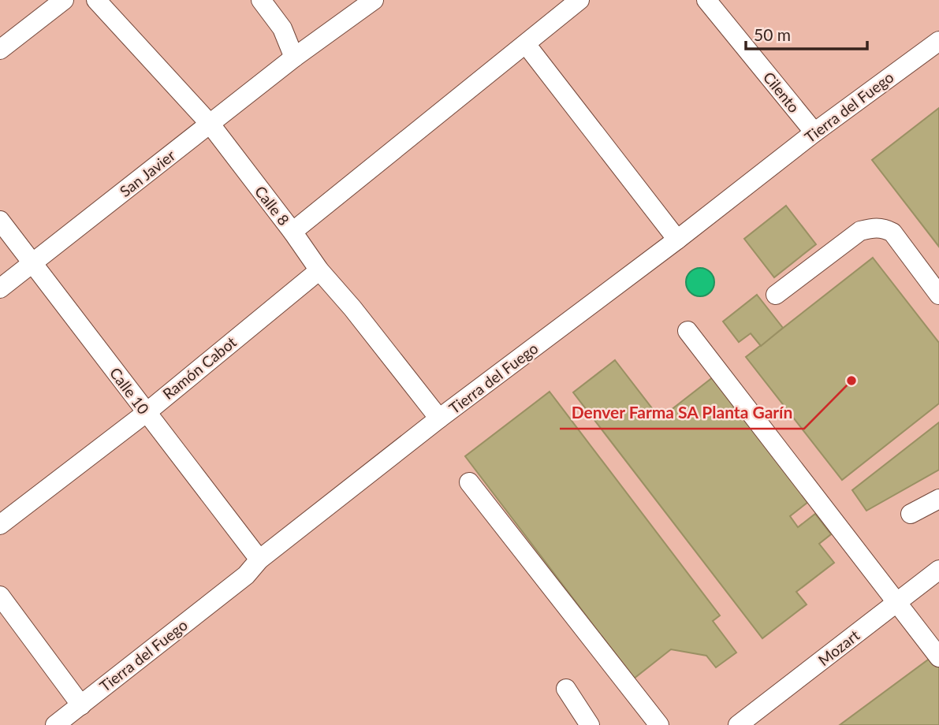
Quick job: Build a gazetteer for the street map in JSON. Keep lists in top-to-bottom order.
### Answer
{
  "streets": {
    "street": [
      "Cilento",
      "Tierra del Fuego",
      "San Javier",
      "Calle 8",
      "Ramón Cabot",
      "Calle 10",
      "Mozart"
    ]
  },
  "crossings": [
    ["Cilento", "Tierra del Fuego"],
    ["Tierra del Fuego", "Calle 8"],
    ["Tierra del Fuego", "Calle 10"],
    ["San Javier", "Calle 8"],
    ["San Javier", "Calle 10"],
    ["Calle 8", "Ramón Cabot"],
    ["Ramón Cabot", "Calle 10"]
  ],
  "places": ["Denver Farma SA Planta Garín"],
  "scale_bar": "50 m"
}
